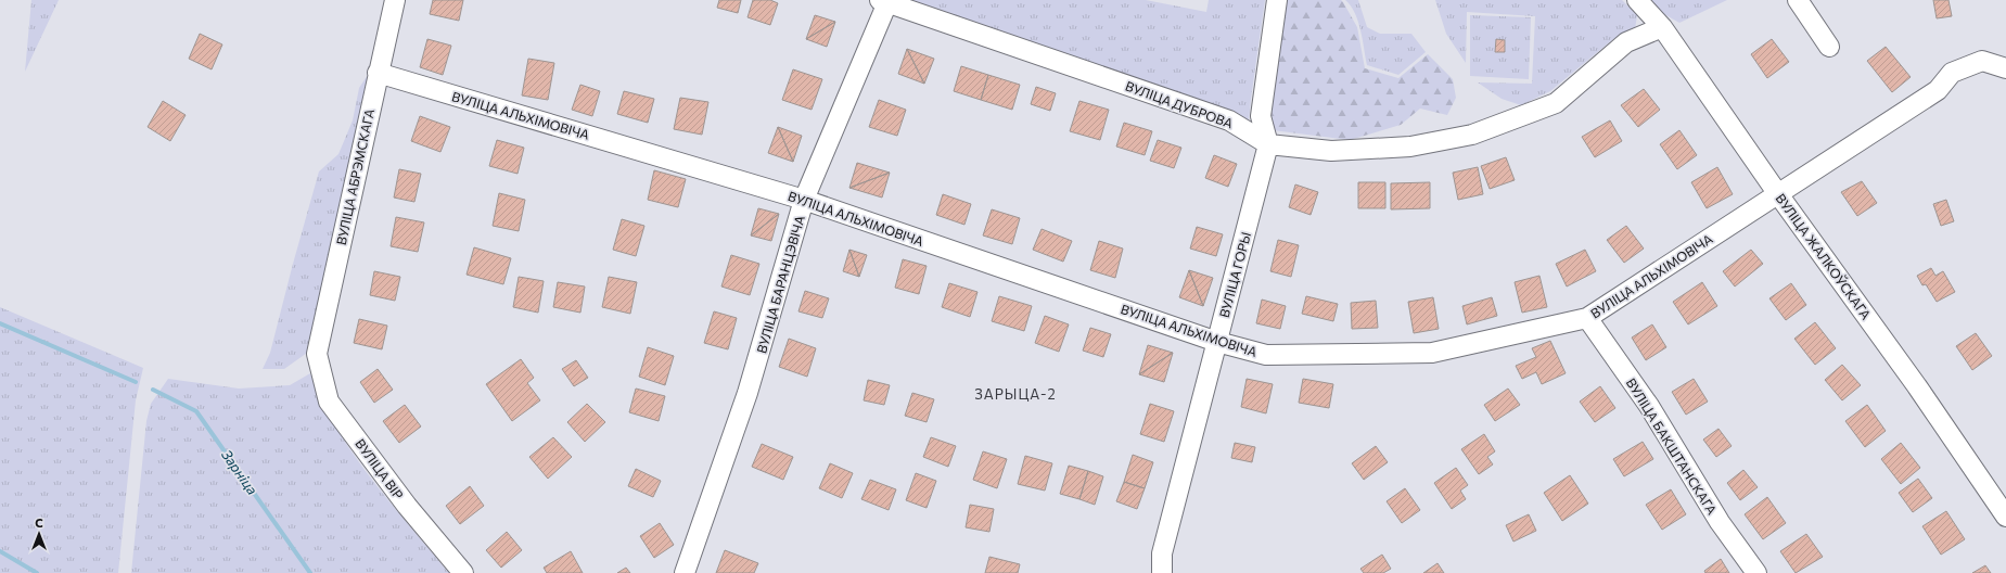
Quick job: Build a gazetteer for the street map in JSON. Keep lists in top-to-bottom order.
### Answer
{
  "streets": {
    "street": [
      "ВУЛІЦА ДУБРОВА",
      "ВУЛІЦА АЛЬХІМОВІЧА",
      "ВУЛІЦА АБРЭМСКАГА",
      "ВУЛІЦА ЖАЛКОЎСКАГА",
      "ВУЛІЦА ГОРЫ",
      "ВУЛІЦА БАРАНЦЭВІЧА",
      "ВУЛІЦА БАКШТАНСКАГА",
      "ВУЛІЦА ВІР"
    ]
  },
  "crossings": [
    ["ВУЛІЦА ДУБРОВА", "ВУЛІЦА ЖАЛКОЎСКАГА"],
    ["ВУЛІЦА ДУБРОВА", "ВУЛІЦА ГОРЫ"],
    ["ВУЛІЦА ДУБРОВА", "ВУЛІЦА БАРАНЦЭВІЧА"],
    ["ВУЛІЦА АЛЬХІМОВІЧА", "ВУЛІЦА АБРЭМСКАГА"],
    ["ВУЛІЦА АЛЬХІМОВІЧА", "ВУЛІЦА ЖАЛКОЎСКАГА"],
    ["ВУЛІЦА АЛЬХІМОВІЧА", "ВУЛІЦА ГОРЫ"],
    ["ВУЛІЦА АЛЬХІМОВІЧА", "ВУЛІЦА БАРАНЦЭВІЧА"],
    ["ВУЛІЦА АЛЬХІМОВІЧА", "ВУЛІЦА БАКШТАНСКАГА"],
    ["ВУЛІЦА АБРЭМСКАГА", "ВУЛІЦА ВІР"]
  ],
  "districts": ["ЗАРЫЦА-2"],
  "water": ["Зарніца"],
  "north": "top"
}
